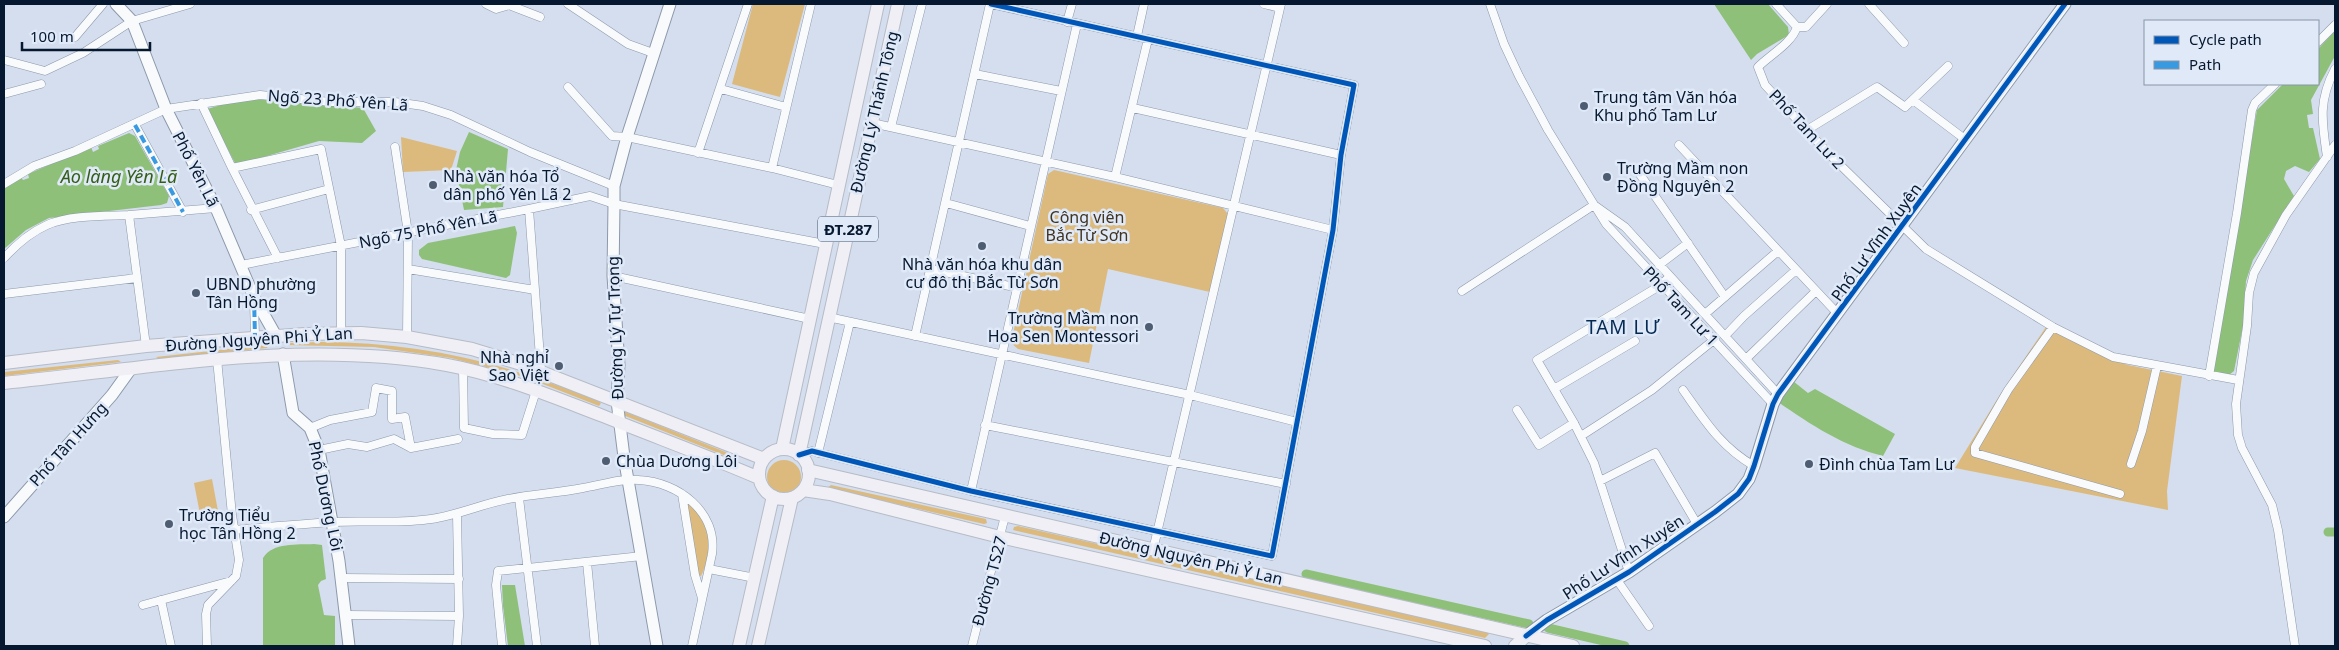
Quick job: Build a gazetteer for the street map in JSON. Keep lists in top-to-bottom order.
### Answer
{
  "streets": {
    "main road": ["Đường Lý Thánh Tông", "ĐT.287", "Đường Nguyên Phi Ỷ Lan"],
    "street": [
      "Ngõ 23 Phố Yên Lã",
      "Phố Tam Lư 2",
      "Phố Yên Lã",
      "Ngõ 75 Phố Yên Lã",
      "Phố Lư Vĩnh Xuyên",
      "Phố Tam Lư 1",
      "Đường Lý Tự Trọng",
      "Phố Tân Hưng",
      "Phố Dương Lôi",
      "Đường TS27"
    ]
  },
  "crossings": [
    ["Ngõ 23 Phố Yên Lã", "Phố Yên Lã"],
    ["Ngõ 23 Phố Yên Lã", "Đường Lý Tự Trọng"],
    ["Đường Lý Thánh Tông", "Ngõ 75 Phố Yên Lã"],
    ["Đường Lý Thánh Tông", "Đường Nguyên Phi Ỷ Lan"],
    ["Phố Tam Lư 2", "Phố Lư Vĩnh Xuyên"],
    ["Phố Yên Lã", "Ngõ 75 Phố Yên Lã"],
    ["Phố Yên Lã", "Đường Nguyên Phi Ỷ Lan"],
    ["Ngõ 75 Phố Yên Lã", "Đường Lý Tự Trọng"],
    ["Phố Lư Vĩnh Xuyên", "Phố Tam Lư 1"],
    ["Phố Lư Vĩnh Xuyên", "Đường Nguyên Phi Ỷ Lan"],
    ["Đường Lý Tự Trọng", "Đường Nguyên Phi Ỷ Lan"],
    ["Đường Nguyên Phi Ỷ Lan", "Phố Tân Hưng"],
    ["Đường Nguyên Phi Ỷ Lan", "Phố Dương Lôi"],
    ["Đường Nguyên Phi Ỷ Lan", "Đường TS27"]
  ],
  "districts": ["TAM LƯ"],
  "water": ["Ao làng Yên Lã"],
  "parks": ["Công viên Bắc Từ Sơn"],
  "places": [
    "Trung tâm Văn hóa Khu phố Tam Lư",
    "Trường Mầm non Đồng Nguyên 2",
    "Nhà văn hóa Tổ dân phố Yên Lã 2",
    "Nhà văn hóa khu dân cư đô thị Bắc Từ Sơn",
    "UBND phường Tân Hồng",
    "Trường Mầm non Hoa Sen Montessori",
    "Nhà nghỉ Sao Việt",
    "Chùa Dương Lôi",
    "Đình chùa Tam Lư",
    "Trường Tiểu học Tân Hồng 2"
  ],
  "legend": ["Cycle path", "Path"],
  "scale_bar": "100 m"
}
